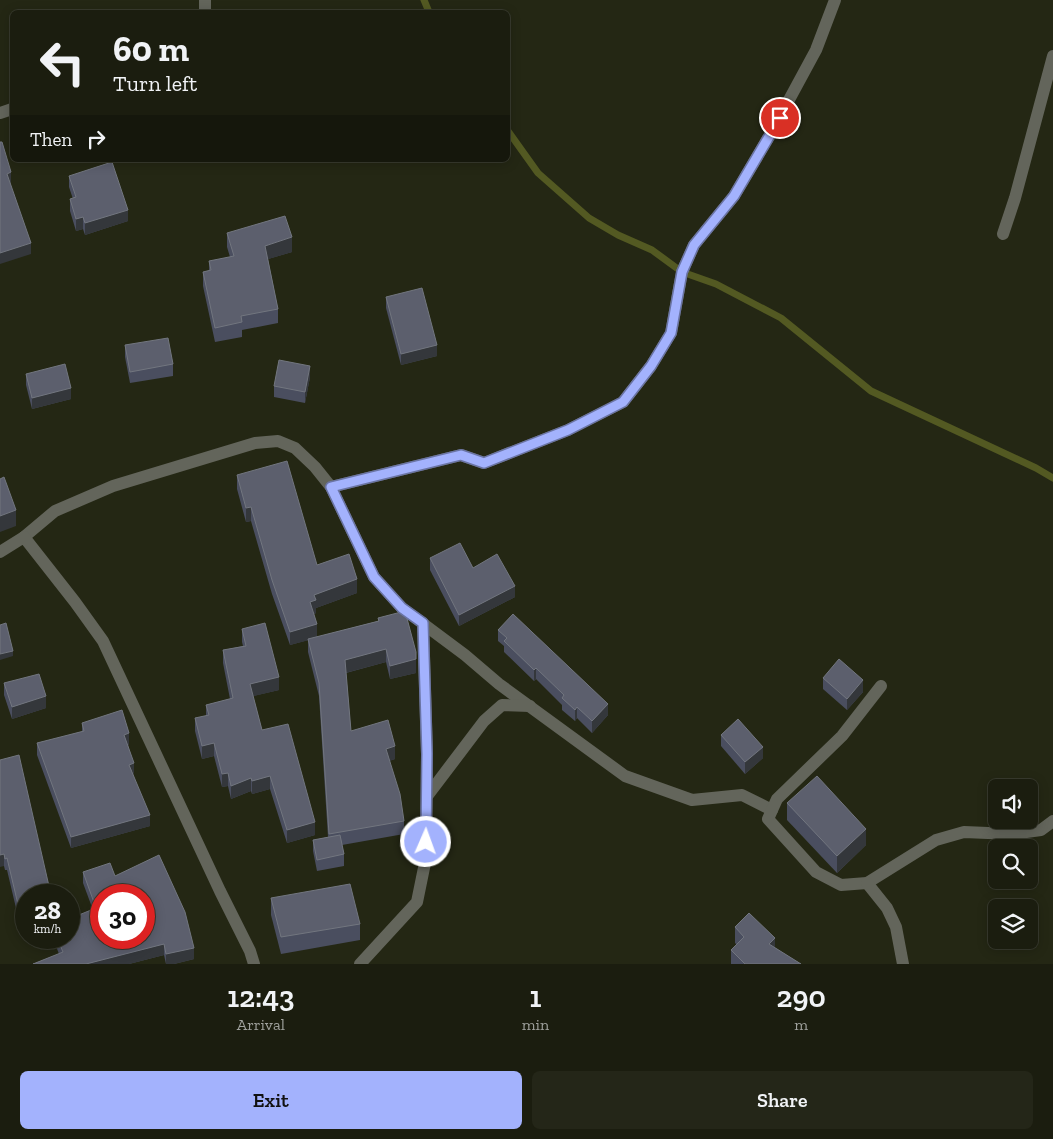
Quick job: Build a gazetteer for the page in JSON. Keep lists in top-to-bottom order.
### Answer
{
  "page": {
    "turn": ["60 m", "Turn left"],
    "then": "Then",
    "speed": "28 km/h",
    "limit": "30",
    "eta": [
      "12:43",
      "Arrival",
      "1",
      "min",
      "290",
      "m"
    ],
    "buttons": ["Exit", "Share"]
  }
}
